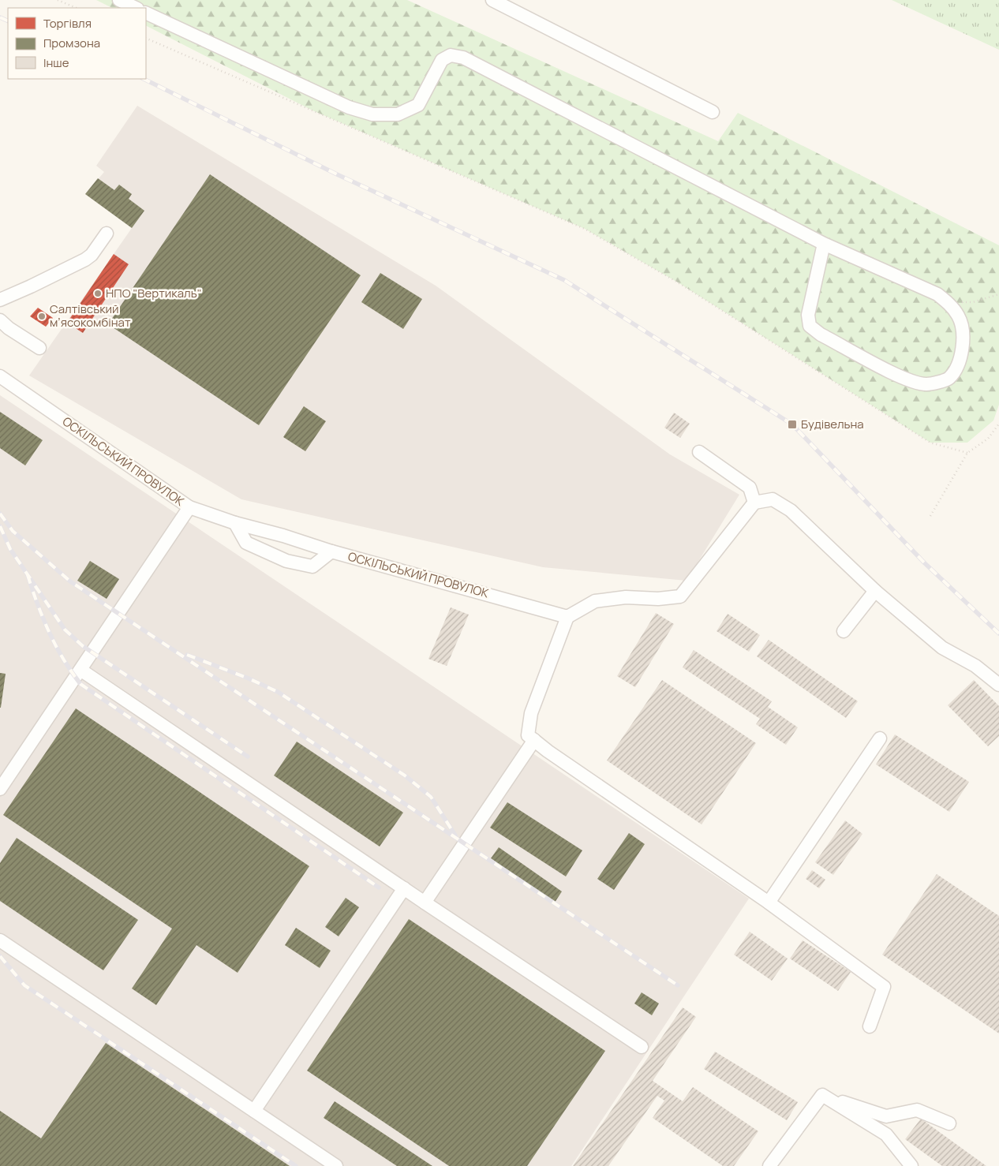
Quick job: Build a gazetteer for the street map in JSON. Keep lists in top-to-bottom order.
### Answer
{
  "streets": {
    "street": ["ОСКІЛЬСЬКИЙ ПРОВУЛОК"]
  },
  "places": {
    "other": ["НПО \"Вертикаль\"", "Салтівський мʼясокомбінат"],
    "transit": ["Будівельна"]
  },
  "legend": ["Торгівля", "Промзона", "Інше"]
}
